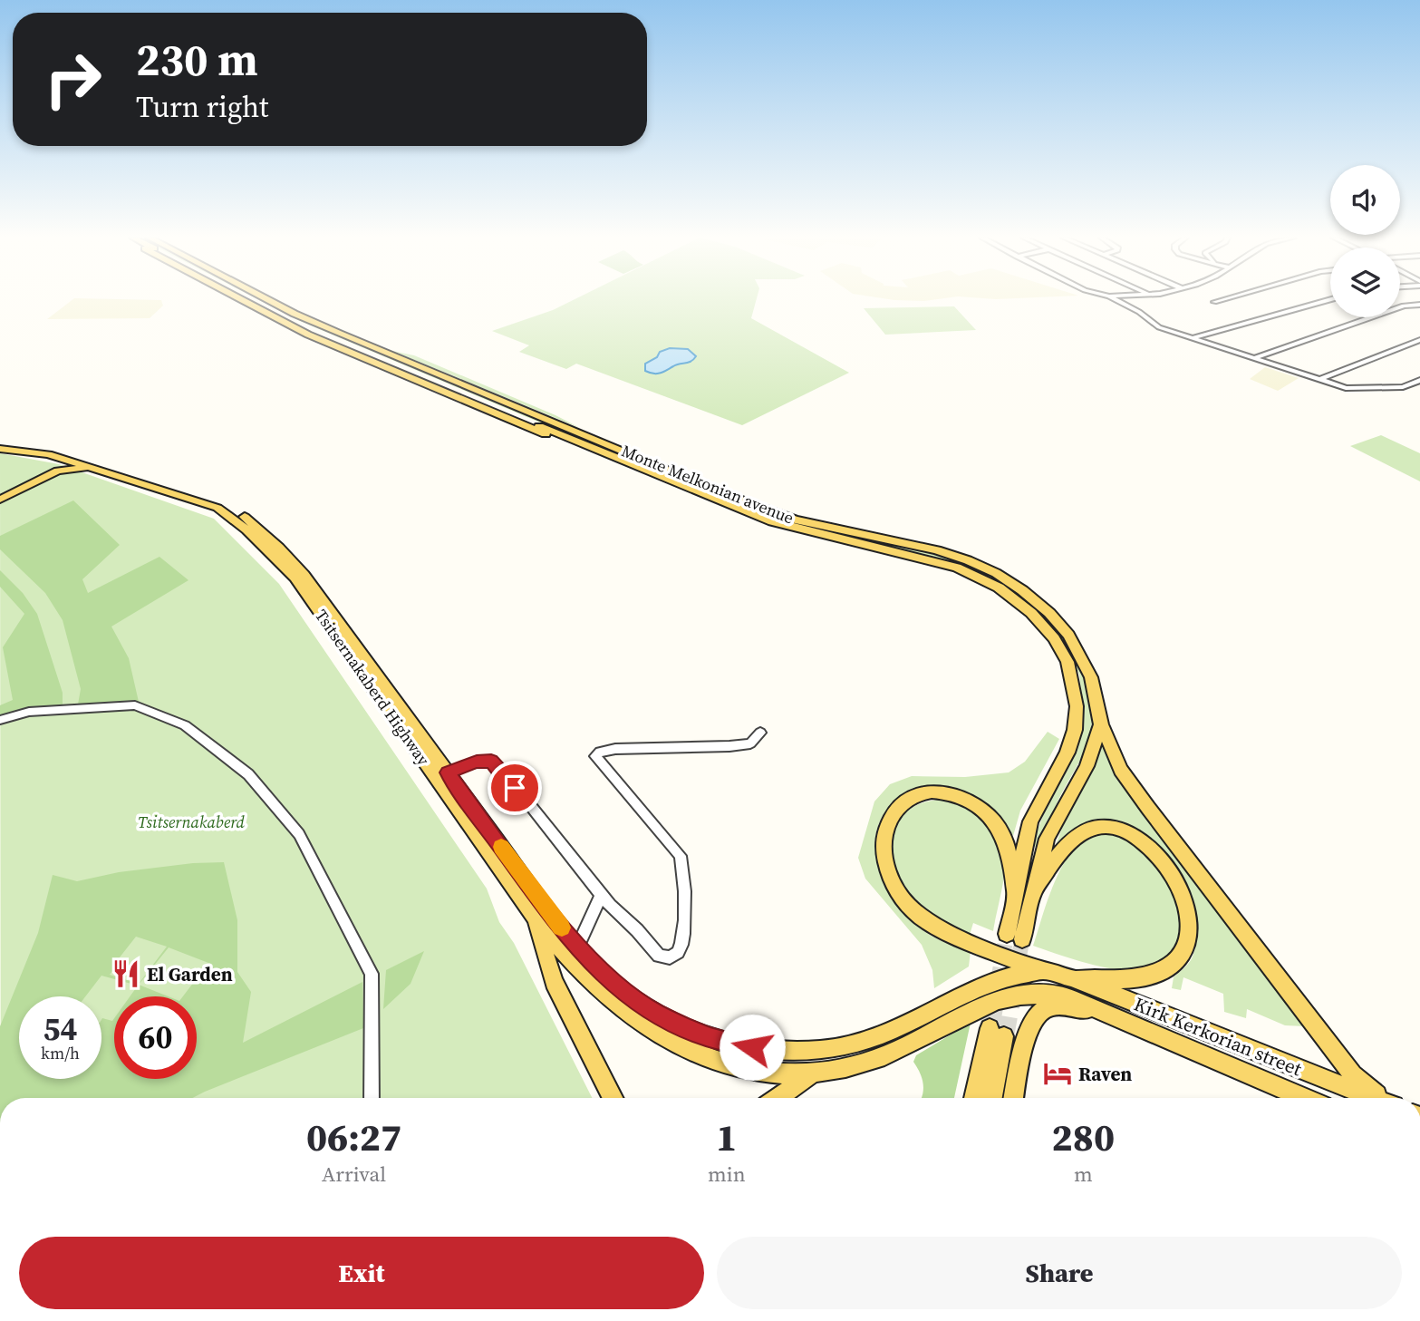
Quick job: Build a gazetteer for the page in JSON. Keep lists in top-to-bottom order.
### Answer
{
  "streets": {
    "main road": ["Monte Melkonian avenue", "Tsitsernakaberd Highway", "Kirk Kerkorian street"]
  },
  "crossings": [
    ["Tsitsernakaberd Highway", "Kirk Kerkorian street"]
  ],
  "parks": ["Tsitsernakaberd"],
  "places": {
    "restaurant": ["El Garden"],
    "hotel": ["Raven"]
  },
  "page": {
    "turn": ["230 m", "Turn right"],
    "speed": "54 km/h",
    "limit": "60",
    "eta": [
      "06:27",
      "Arrival",
      "1",
      "min",
      "280",
      "m"
    ],
    "buttons": ["Exit", "Share"]
  }
}
